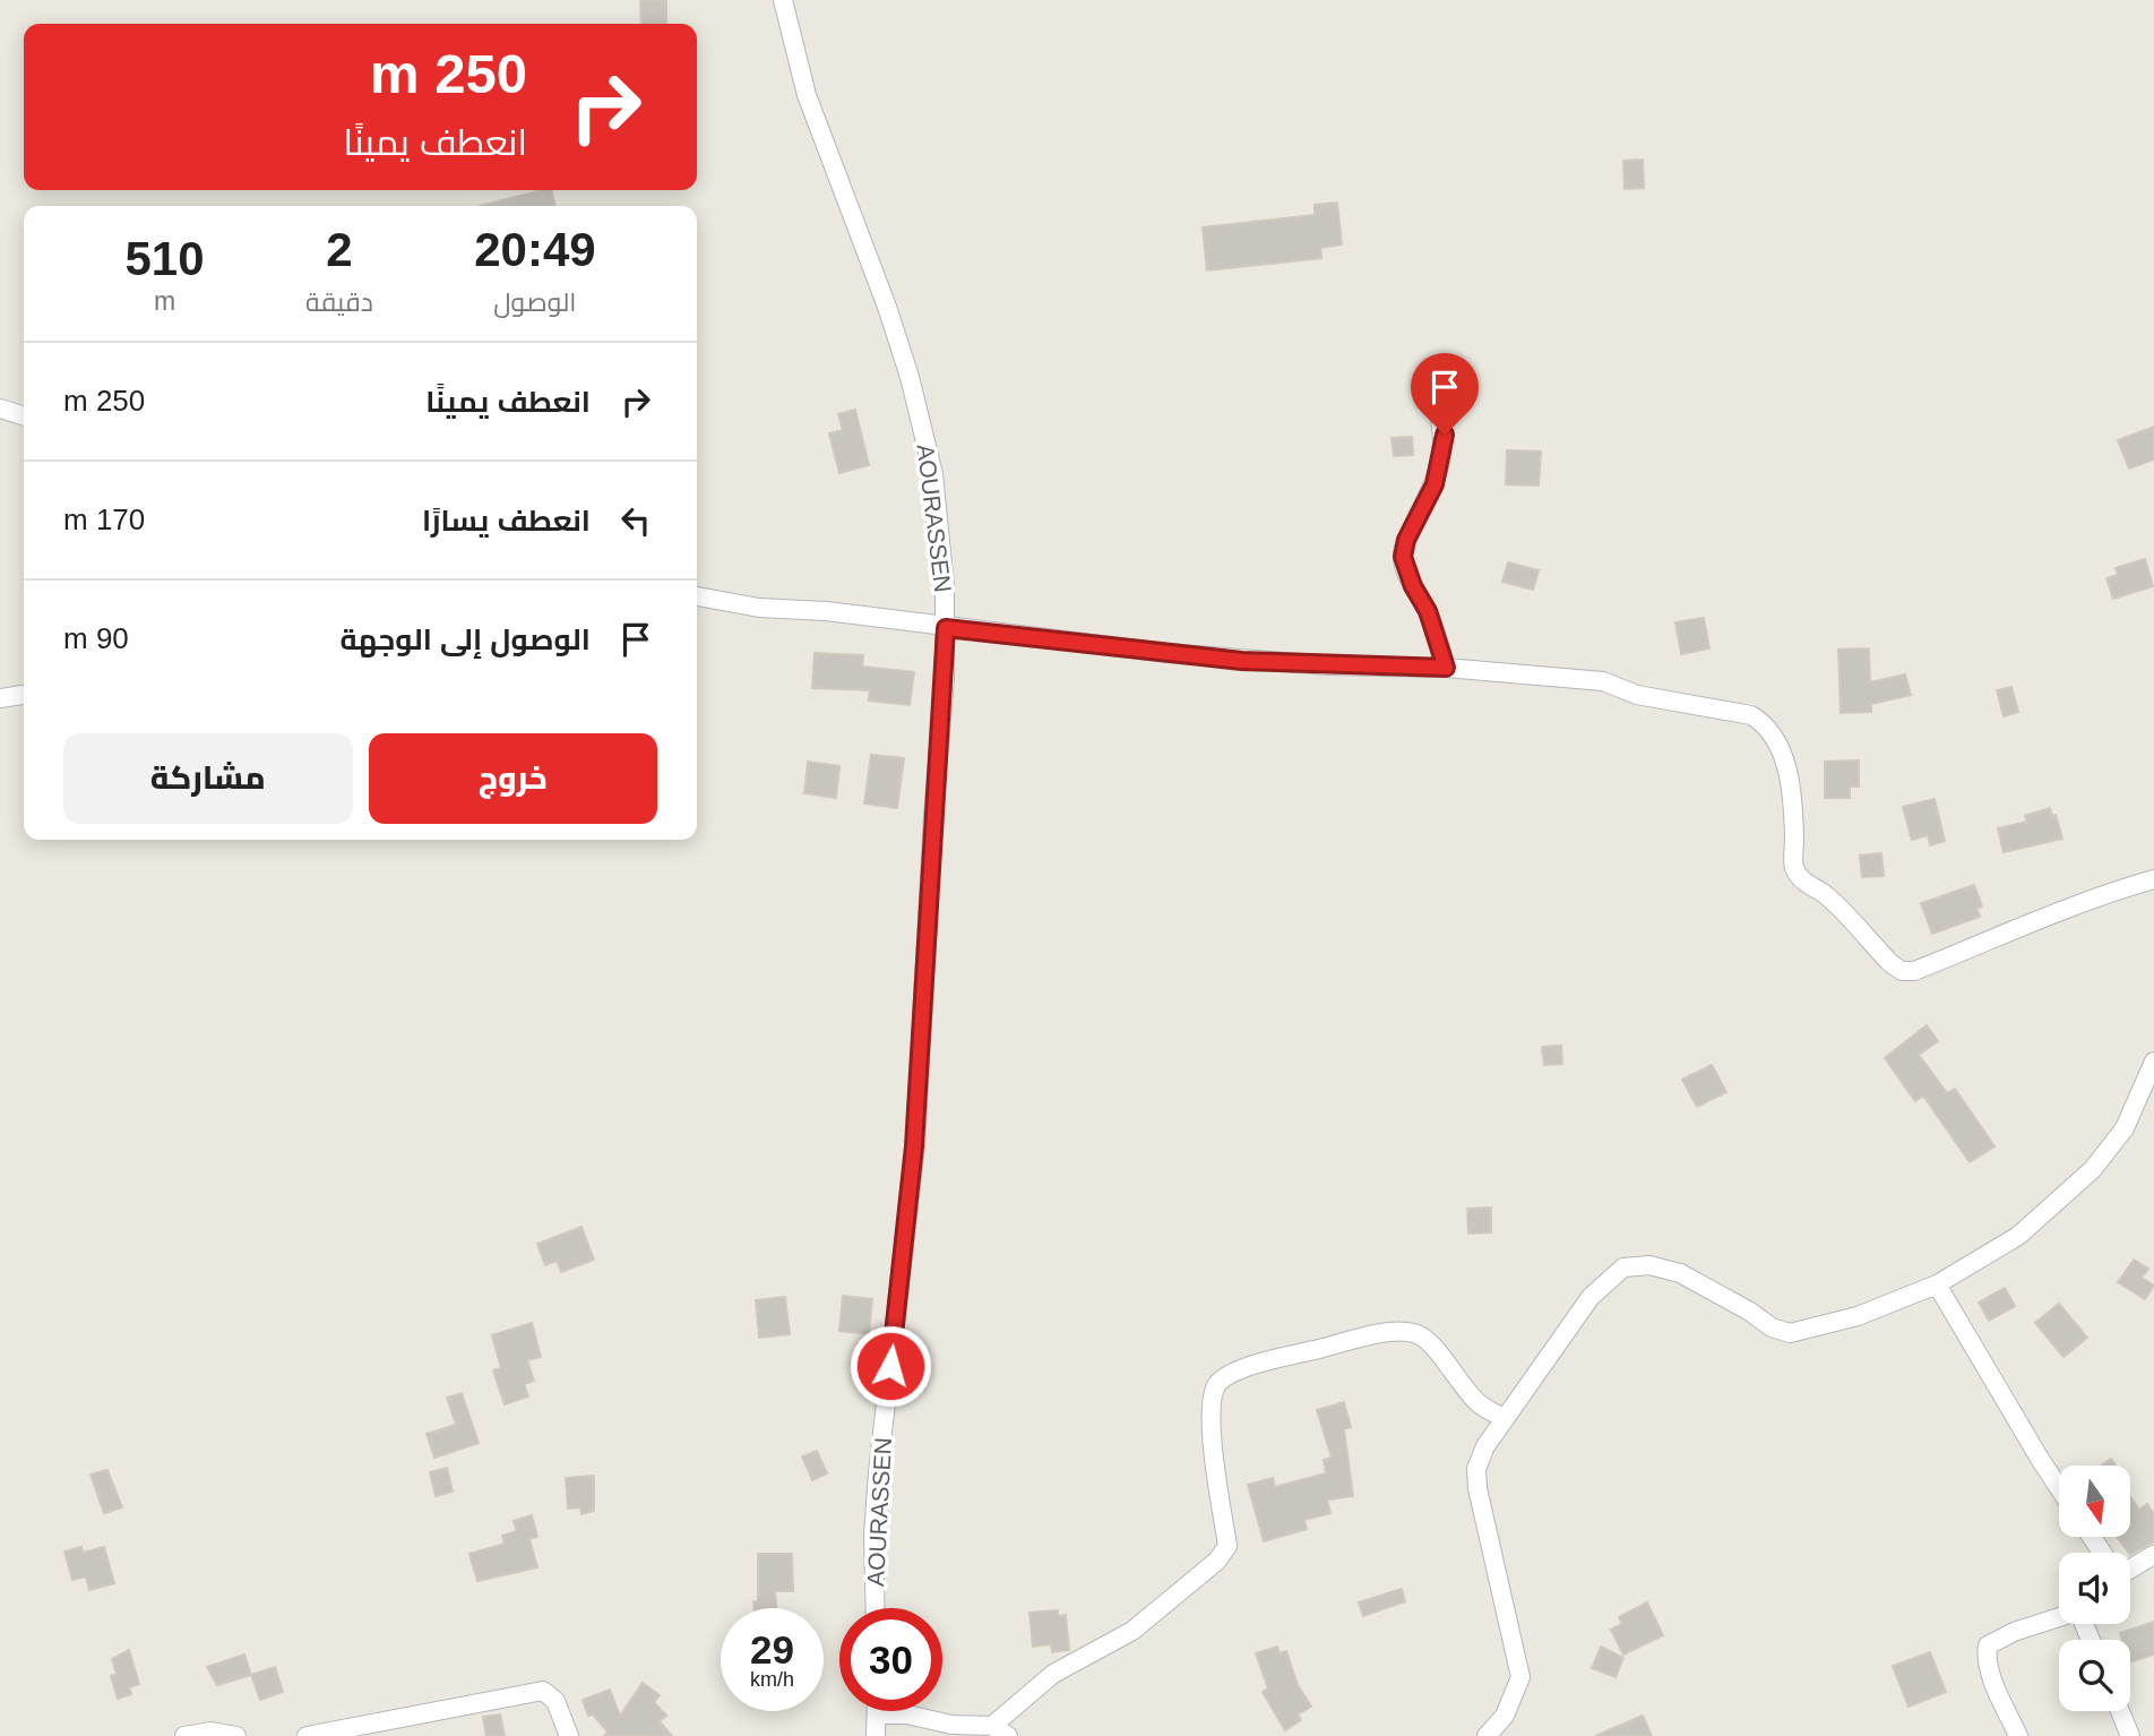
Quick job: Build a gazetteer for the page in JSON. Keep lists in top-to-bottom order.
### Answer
{
  "streets": {
    "street": ["AOURASSEN"]
  },
  "north": "bottom",
  "page": {
    "turn": ["250 m", "انعطف يمينًا"],
    "eta": [
      "20:49",
      "الوصول",
      "2",
      "دقيقة",
      "510",
      "m"
    ],
    "list": [
      {
        "name": "انعطف يمينًا",
        "value": "250 m"
      },
      {
        "name": "انعطف يسارًا",
        "value": "170 m"
      },
      {
        "name": "الوصول إلى الوجهة",
        "value": "90 m"
      }
    ],
    "buttons": ["خروج", "مشاركة"],
    "speed": "29 km/h",
    "limit": "30"
  }
}
